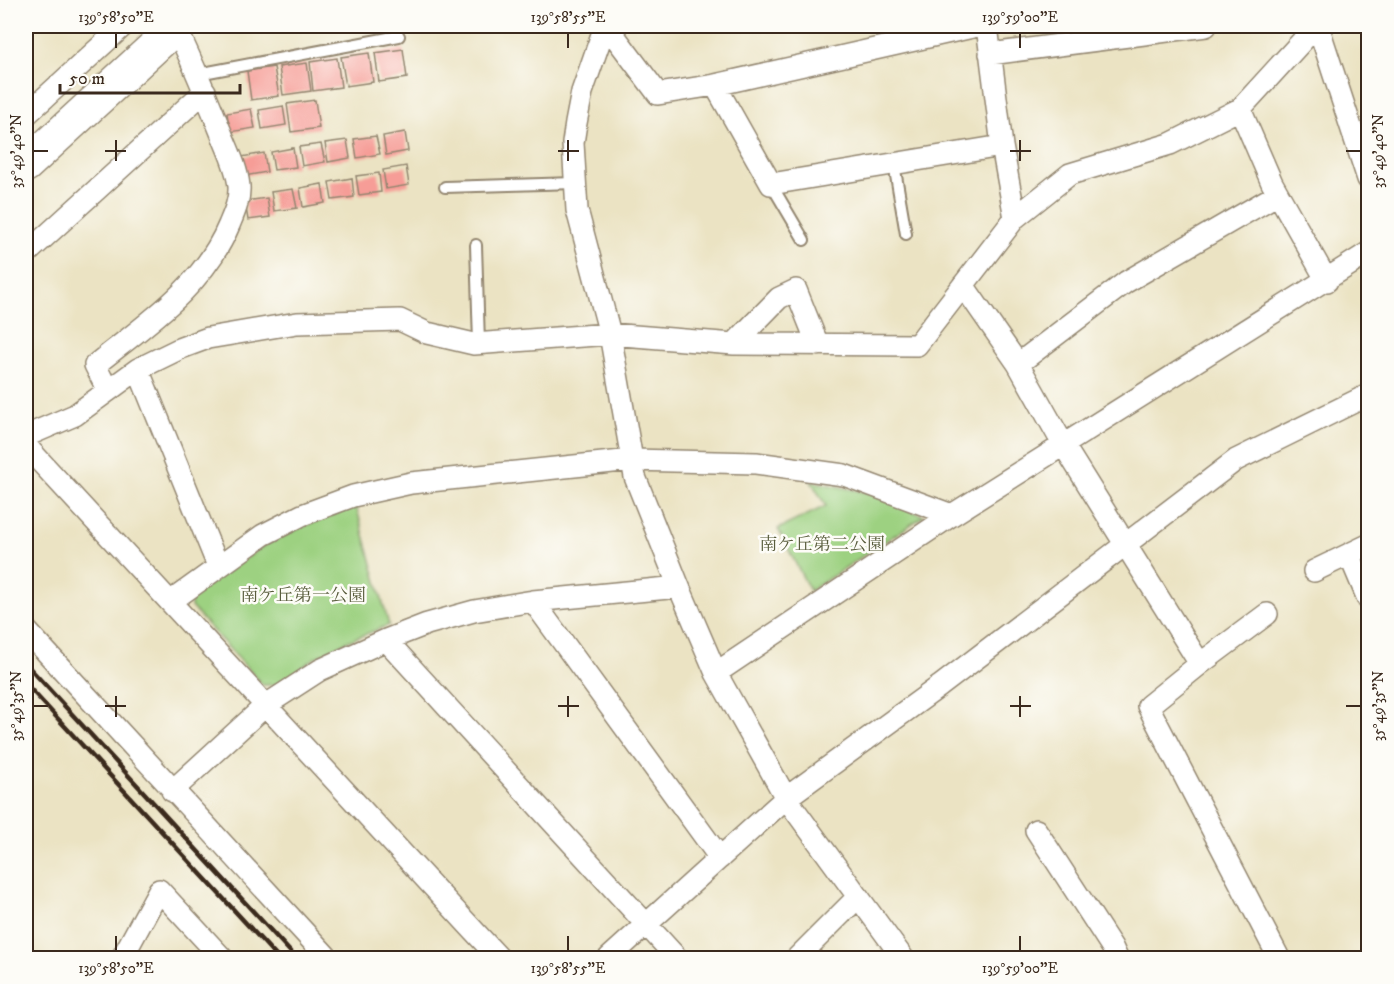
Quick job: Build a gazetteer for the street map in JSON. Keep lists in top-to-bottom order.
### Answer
{
  "parks": ["南ケ丘第二公園", "南ケ丘第一公園"],
  "scale_bar": "50 m",
  "coordinates": [
    "139°58'50\"E",
    "139°58'55\"E",
    "139°59'00\"E",
    "35°49'40\"N",
    "35°49'35\"N"
  ]
}
